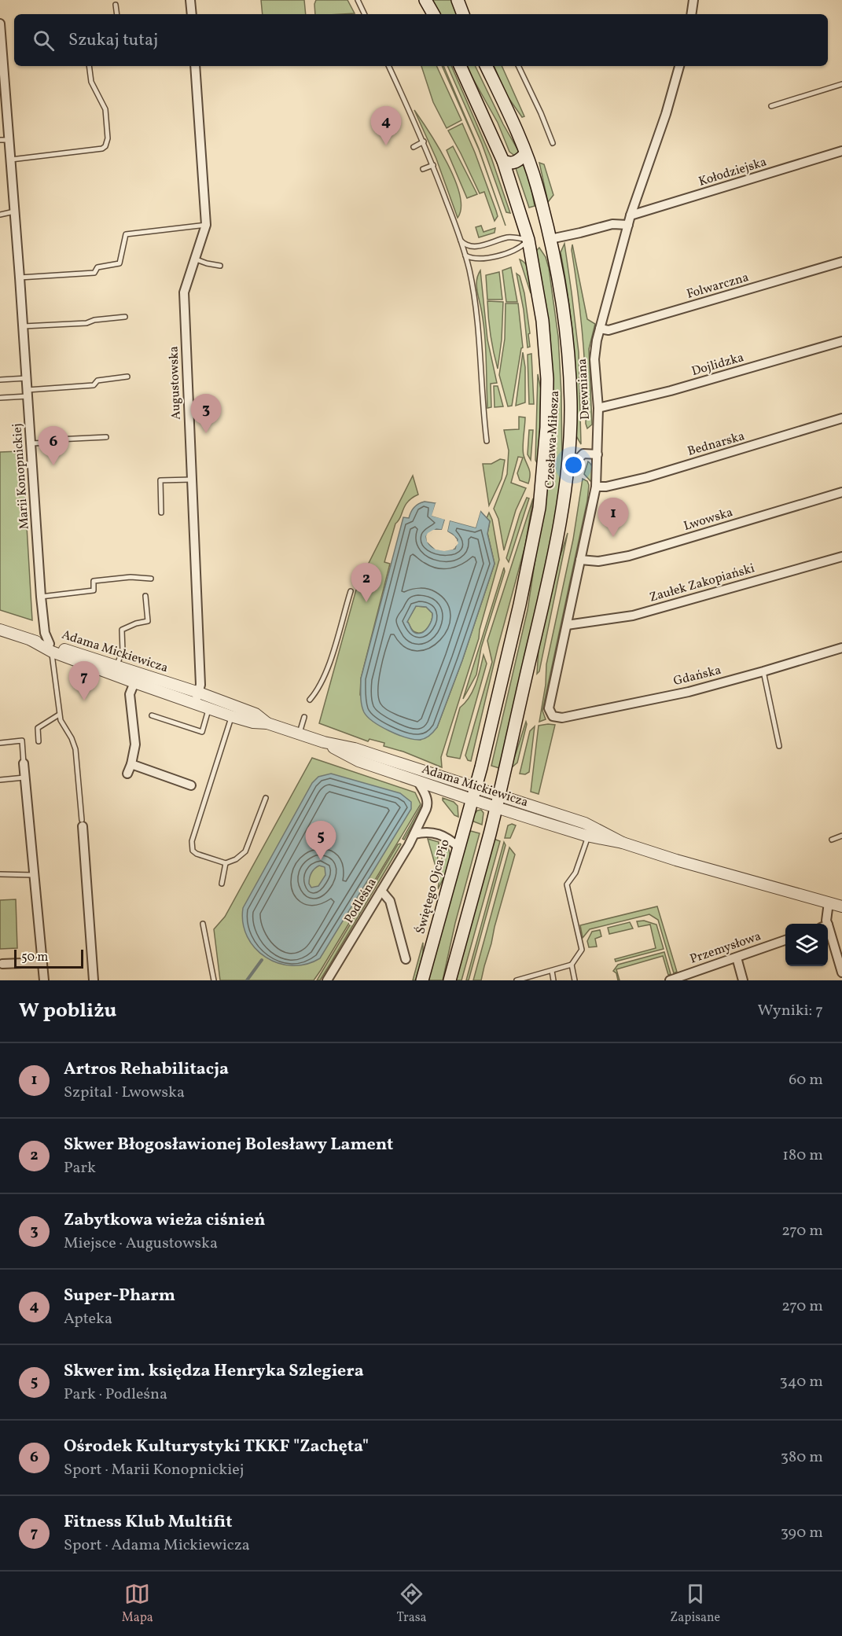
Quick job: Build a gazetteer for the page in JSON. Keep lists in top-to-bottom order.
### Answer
{
  "streets": {
    "main road": ["Czesława Miłosza", "Świętego Ojca Pio"],
    "street": [
      "Kołodziejska",
      "Folwarczna",
      "Dojlidzka",
      "Augustowska",
      "Drewniana",
      "Bednarska",
      "Marii Konopnickiej",
      "Lwowska",
      "Zaułek Zakopiański",
      "Adama Mickiewicza",
      "Gdańska",
      "Podleśna",
      "Przemysłowa"
    ]
  },
  "crossings": [
    ["Kołodziejska", "Drewniana"],
    ["Folwarczna", "Drewniana"],
    ["Dojlidzka", "Drewniana"],
    ["Augustowska", "Adama Mickiewicza"],
    ["Drewniana", "Bednarska"],
    ["Drewniana", "Lwowska"],
    ["Drewniana", "Zaułek Zakopiański"],
    ["Drewniana", "Gdańska"],
    ["Czesława Miłosza", "Adama Mickiewicza"],
    ["Czesława Miłosza", "Świętego Ojca Pio"],
    ["Marii Konopnickiej", "Adama Mickiewicza"],
    ["Adama Mickiewicza", "Świętego Ojca Pio"],
    ["Adama Mickiewicza", "Podleśna"]
  ],
  "scale_bar": "50 m",
  "page": {
    "search": "Szukaj tutaj",
    "pins": [
      "4",
      "3",
      "6",
      "1",
      "2",
      "7",
      "5"
    ],
    "scale": "50 m",
    "heading": ["W pobliżu", "Wyniki: 7"],
    "list": [
      {
        "mark": "1",
        "name": "Artros Rehabilitacja",
        "note": "Szpital · Lwowska",
        "value": "60 m"
      },
      {
        "mark": "2",
        "name": "Skwer Błogosławionej Bolesławy Lament",
        "note": "Park",
        "value": "180 m"
      },
      {
        "mark": "3",
        "name": "Zabytkowa wieża ciśnień",
        "note": "Miejsce · Augustowska",
        "value": "270 m"
      },
      {
        "mark": "4",
        "name": "Super-Pharm",
        "note": "Apteka",
        "value": "270 m"
      },
      {
        "mark": "5",
        "name": "Skwer im. księdza Henryka Szlegiera",
        "note": "Park · Podleśna",
        "value": "340 m"
      },
      {
        "mark": "6",
        "name": "Ośrodek Kulturystyki TKKF \"Zachęta\"",
        "note": "Sport · Marii Konopnickiej",
        "value": "380 m"
      },
      {
        "mark": "7",
        "name": "Fitness Klub Multifit",
        "note": "Sport · Adama Mickiewicza",
        "value": "390 m"
      }
    ],
    "nav": ["Mapa", "Trasa", "Zapisane"]
  }
}
